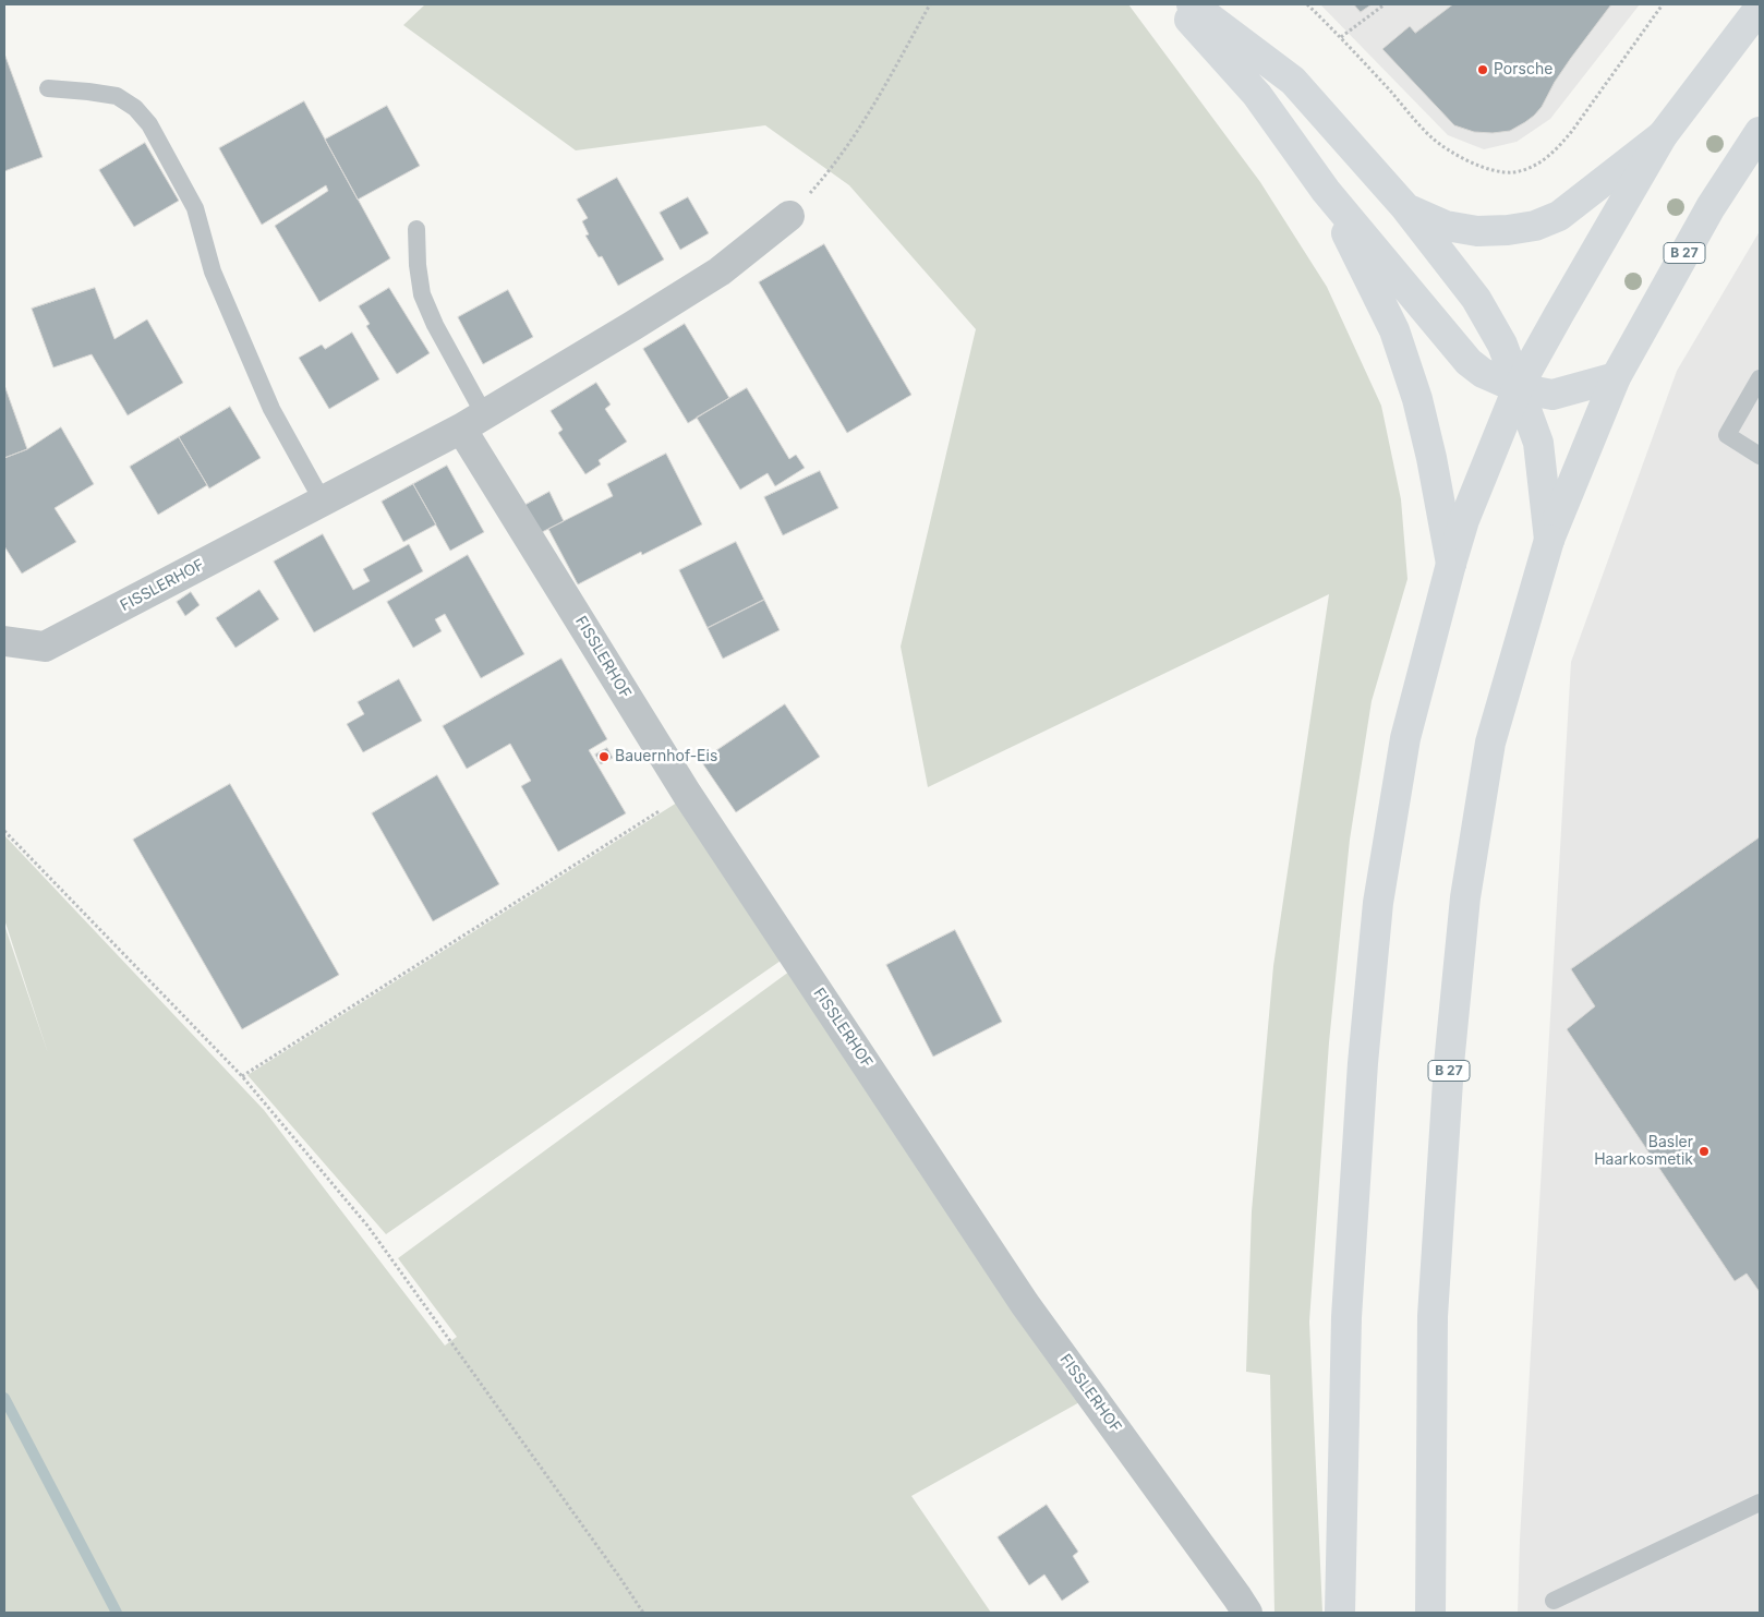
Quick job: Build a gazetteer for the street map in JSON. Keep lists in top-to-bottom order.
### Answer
{
  "streets": {
    "main road": ["B 27"],
    "street": ["FISSLERHOF"]
  },
  "places": ["Porsche", "Bauernhof-Eis", "Basler Haarkosmetik"]
}
